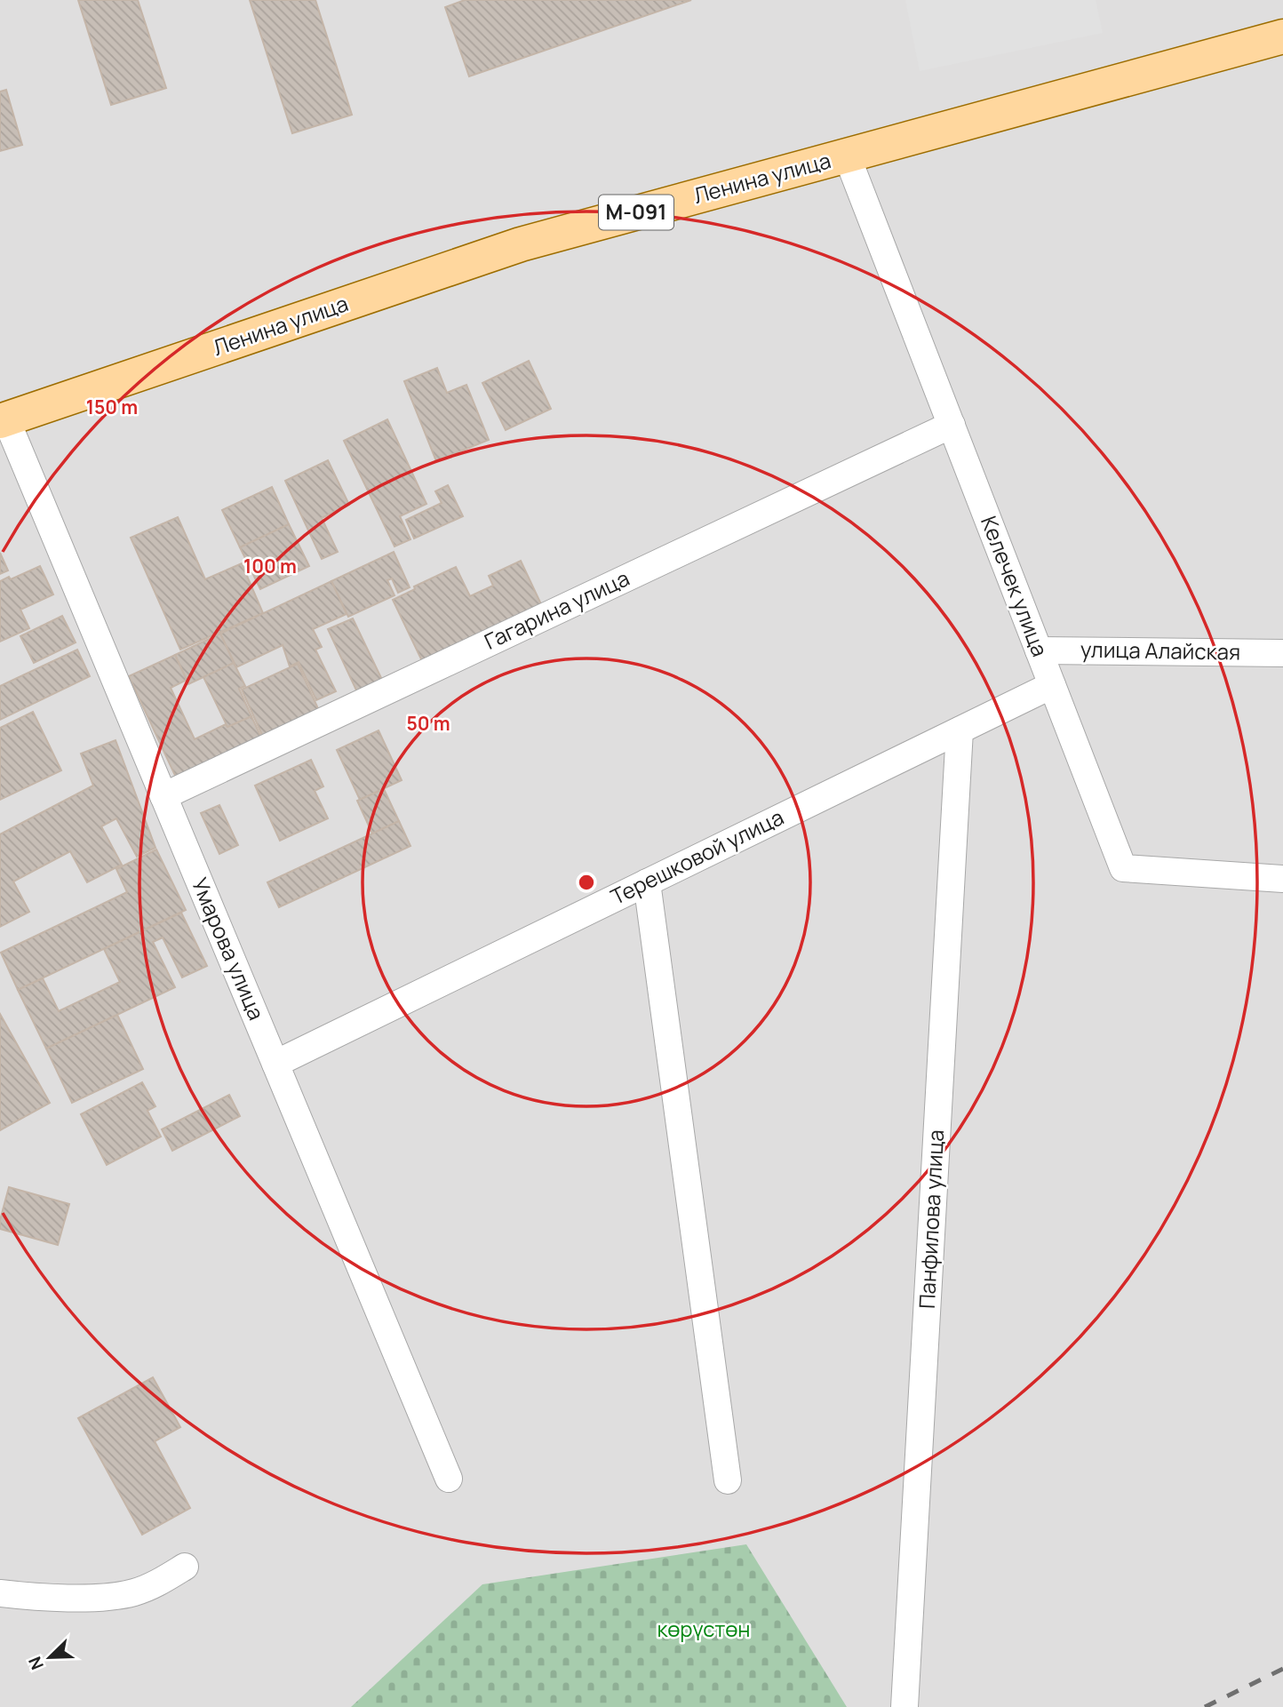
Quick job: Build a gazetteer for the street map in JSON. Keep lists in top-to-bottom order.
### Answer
{
  "streets": {
    "main road": ["Ленина улица", "М-091"],
    "street": [
      "Келечек улица",
      "Гагарина улица",
      "улица Алайская",
      "Терешковой улица",
      "Умарова улица",
      "Панфилова улица"
    ]
  },
  "crossings": [
    ["Ленина улица", "Келечек улица"],
    ["Ленина улица", "Умарова улица"],
    ["Келечек улица", "Гагарина улица"],
    ["Келечек улица", "улица Алайская"],
    ["Келечек улица", "Терешковой улица"],
    ["Гагарина улица", "Умарова улица"],
    ["Терешковой улица", "Умарова улица"],
    ["Терешковой улица", "Панфилова улица"]
  ],
  "parks": ["көрүстөн"],
  "north": "bottom left",
  "rings": ["150 m", "100 m", "50 m"]
}
